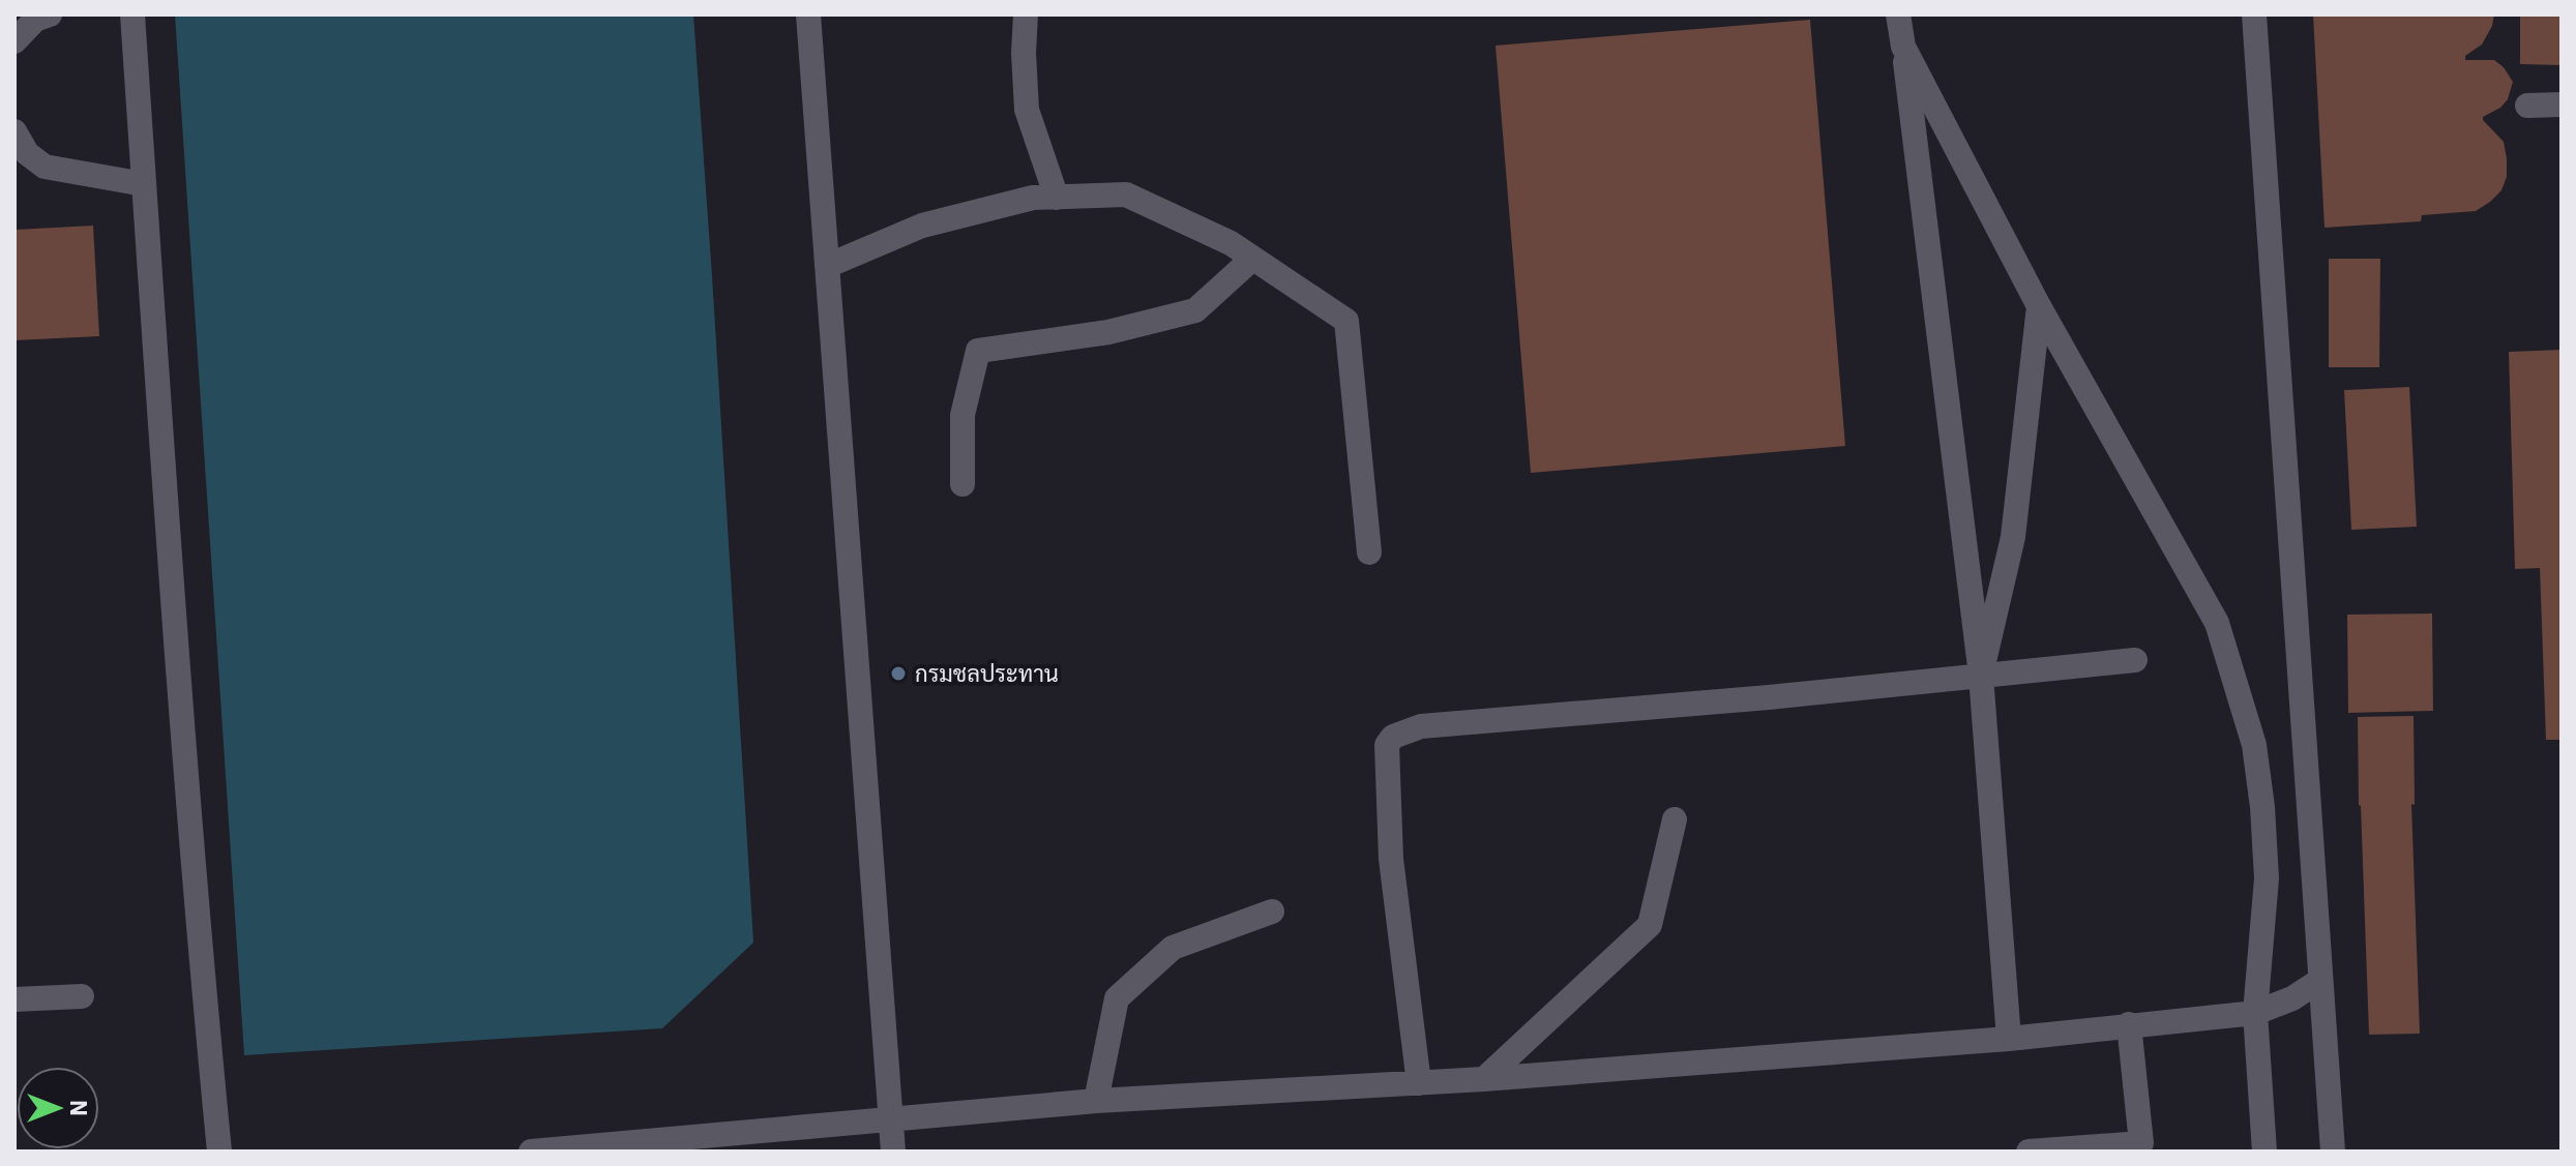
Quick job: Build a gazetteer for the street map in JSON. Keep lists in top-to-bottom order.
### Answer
{
  "places": ["กรมชลประทาน"],
  "north": "right"
}
